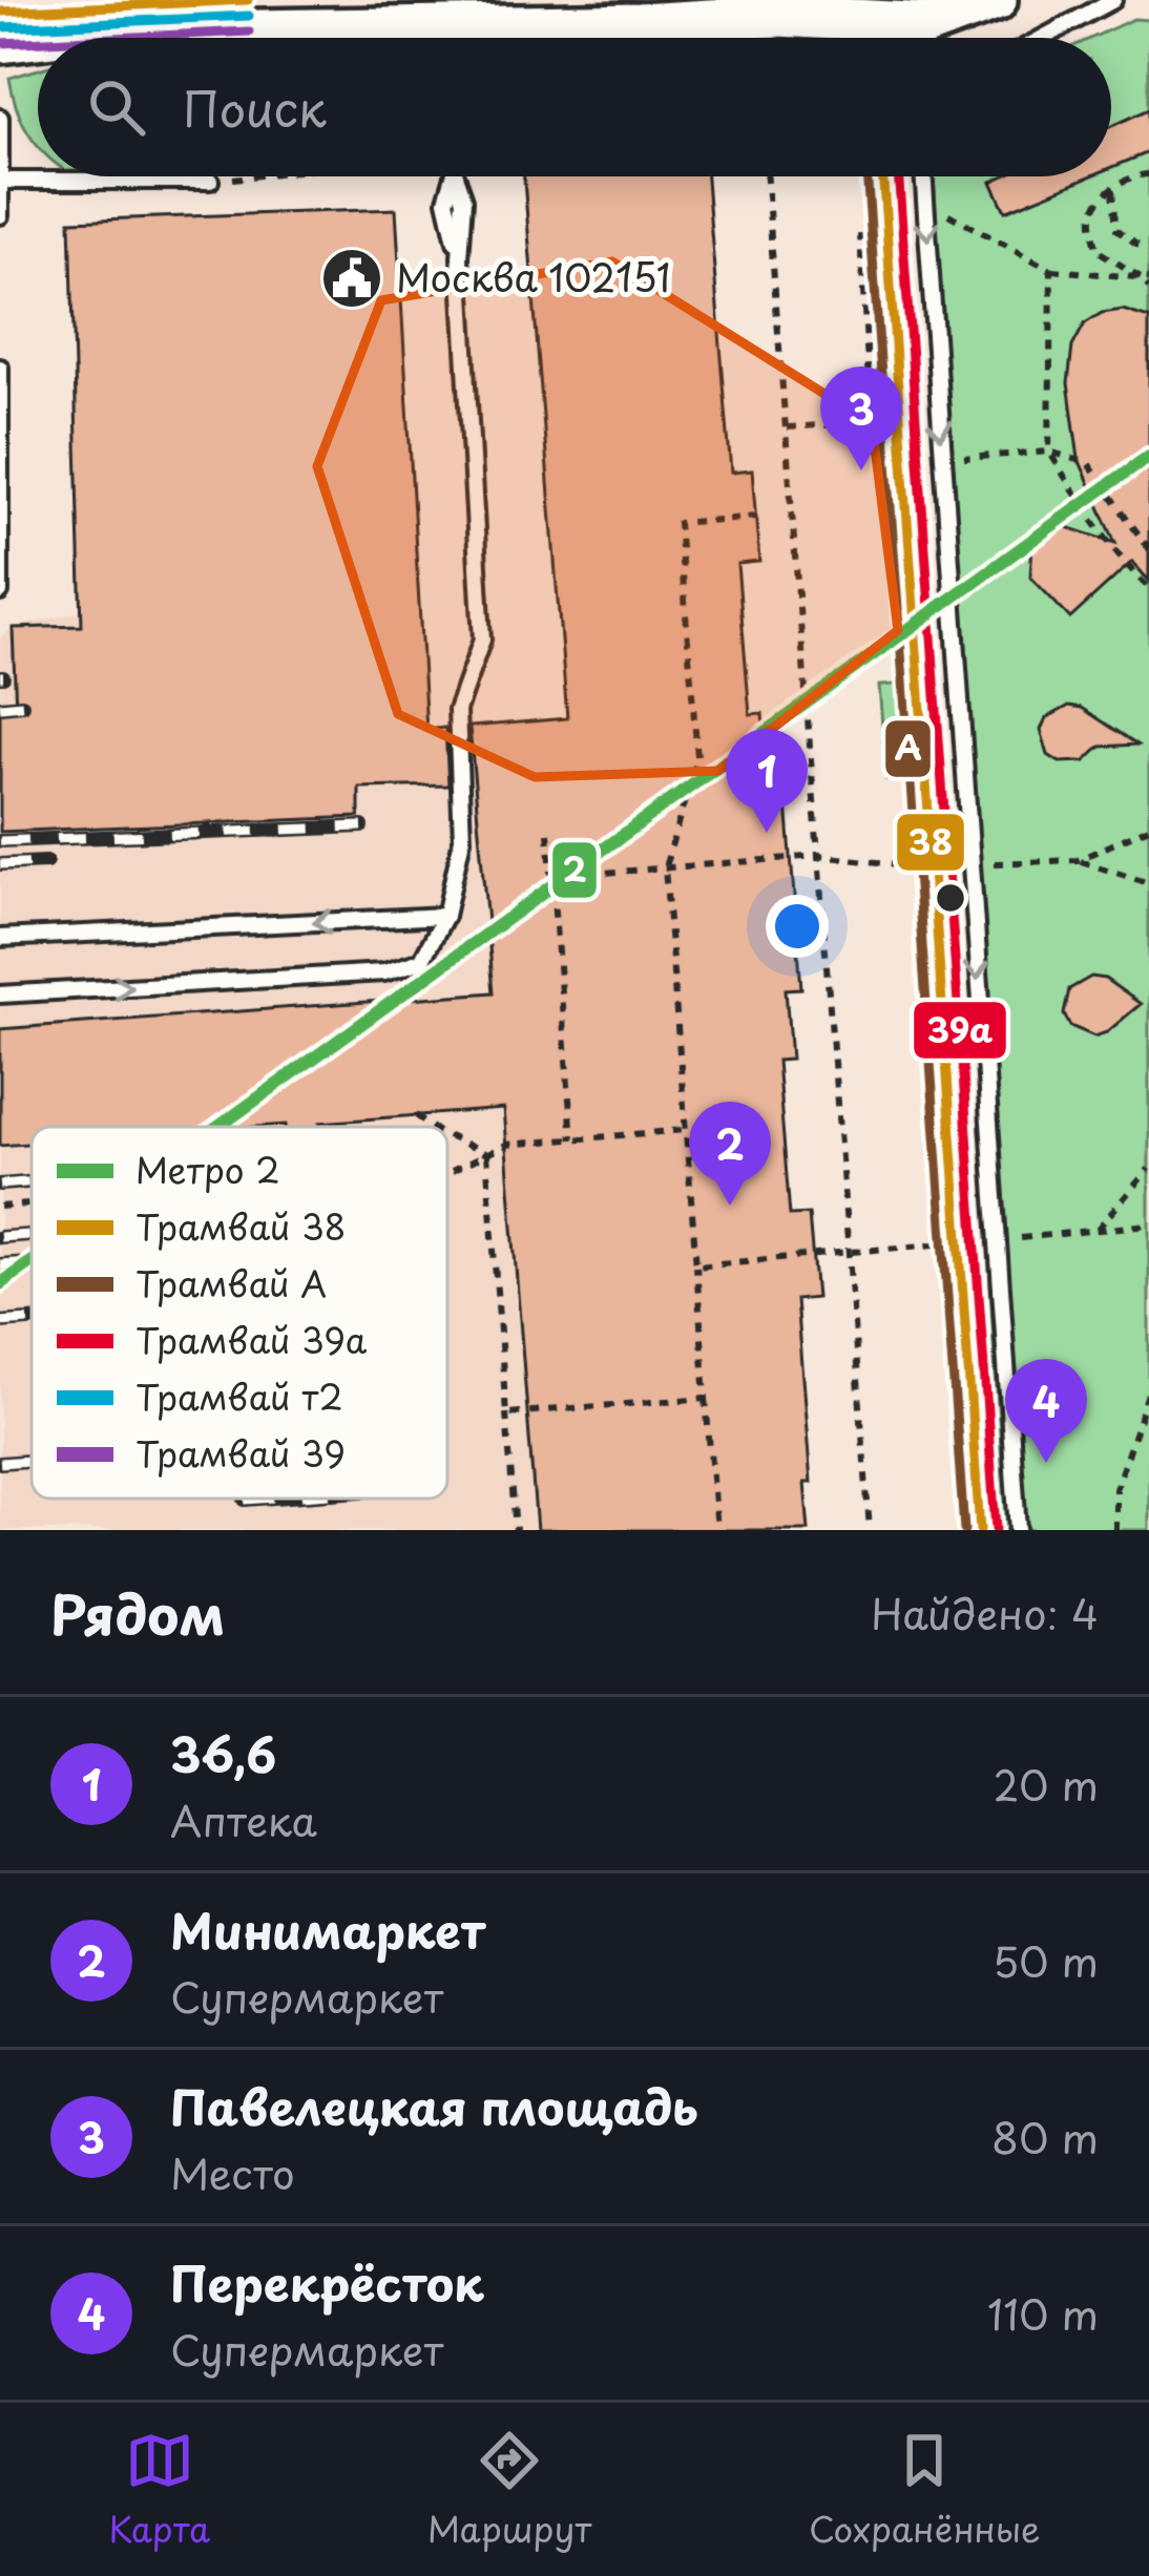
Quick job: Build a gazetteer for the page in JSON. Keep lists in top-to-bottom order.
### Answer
{
  "places": {
    "public building": ["Москва 102151"]
  },
  "lines": [
    "tram line 38",
    "tram line т2",
    "tram line 39",
    "tram line А",
    "tram line 39а",
    "metro line 2"
  ],
  "legend": [
    "Метро 2",
    "Трамвай 38",
    "Трамвай А",
    "Трамвай 39а",
    "Трамвай т2",
    "Трамвай 39"
  ],
  "page": {
    "search": "Поиск",
    "pins": [
      "3",
      "1",
      "2",
      "4"
    ],
    "heading": ["Рядом", "Найдено: 4"],
    "list": [
      {
        "mark": "1",
        "name": "36,6",
        "note": "Аптека",
        "value": "20 m"
      },
      {
        "mark": "2",
        "name": "Минимаркет",
        "note": "Супермаркет",
        "value": "50 m"
      },
      {
        "mark": "3",
        "name": "Павелецкая площадь",
        "note": "Место",
        "value": "80 m"
      },
      {
        "mark": "4",
        "name": "Перекрёсток",
        "note": "Супермаркет",
        "value": "110 m"
      }
    ],
    "nav": ["Карта", "Маршрут", "Сохранённые"]
  }
}
